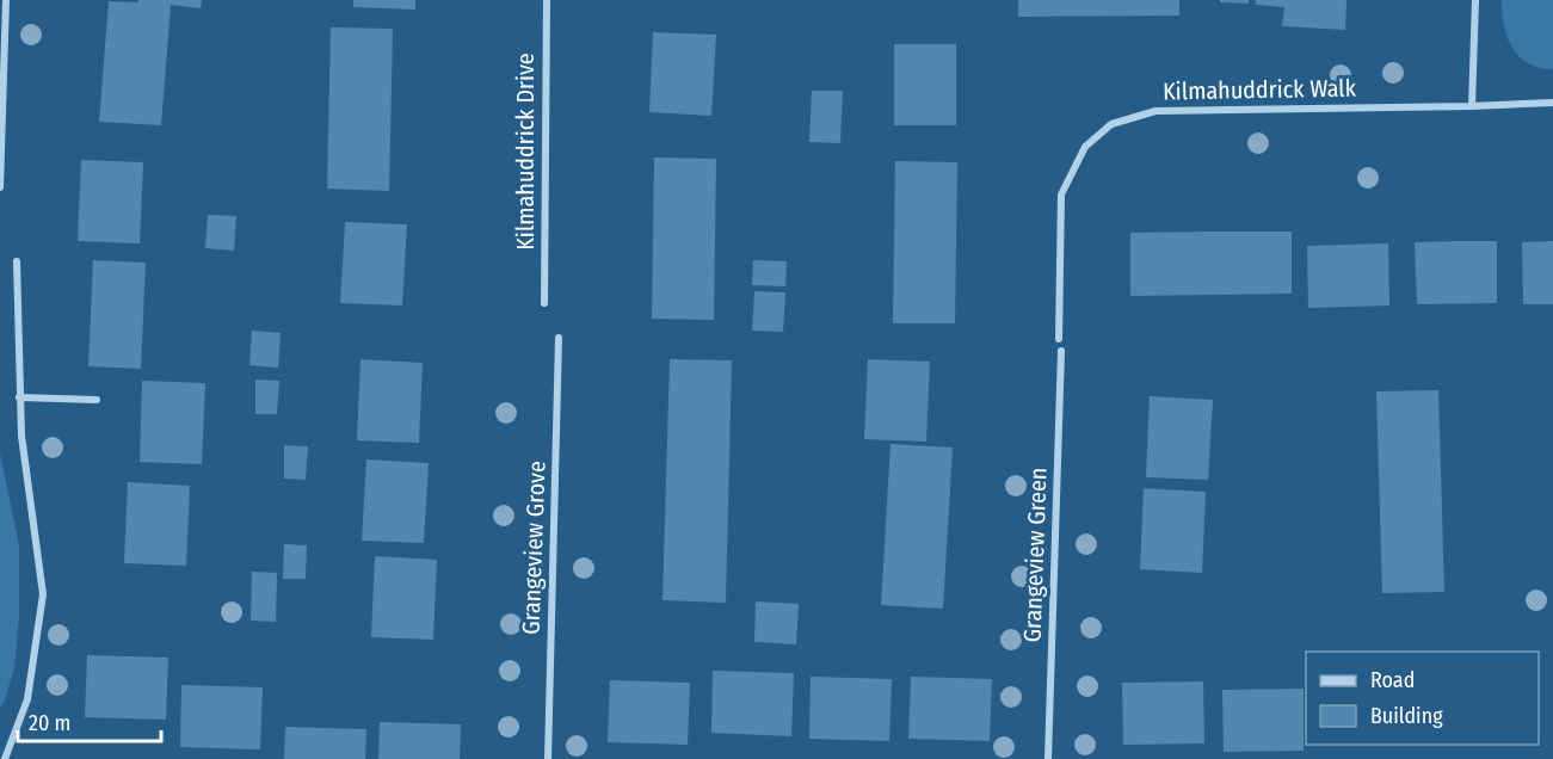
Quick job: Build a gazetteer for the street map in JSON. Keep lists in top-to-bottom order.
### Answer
{
  "streets": {
    "street": [
      "Kilmahuddrick Walk",
      "Kilmahuddrick Drive",
      "Grangeview Grove",
      "Grangeview Green"
    ]
  },
  "legend": ["Road", "Building"],
  "scale_bar": "20 m"
}
